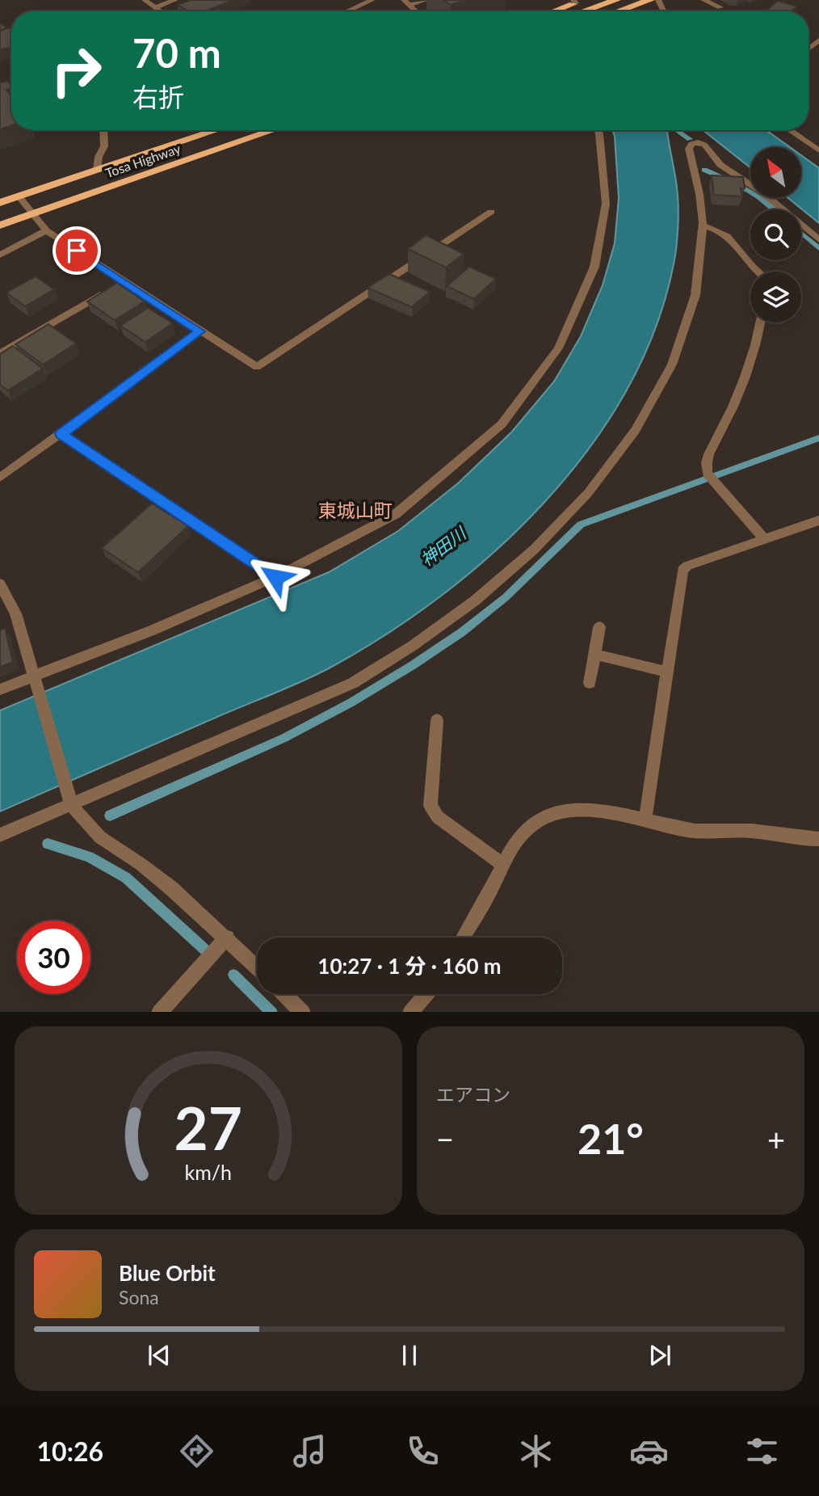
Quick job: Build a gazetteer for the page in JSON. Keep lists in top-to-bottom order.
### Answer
{
  "streets": {
    "highway": ["Tosa Highway"]
  },
  "districts": ["東城山町"],
  "water": ["神田川"],
  "north": "top left",
  "page": {
    "turn": ["70 m", "右折"],
    "limit": "30",
    "trip": "10:27 · 1 分 · 160 m",
    "tile": "エアコン",
    "heat": ["−", "21°", "+"],
    "song": ["Blue Orbit", "Sona"],
    "tabs": "10:26",
    "gauge": ["27", "km/h"]
  }
}
